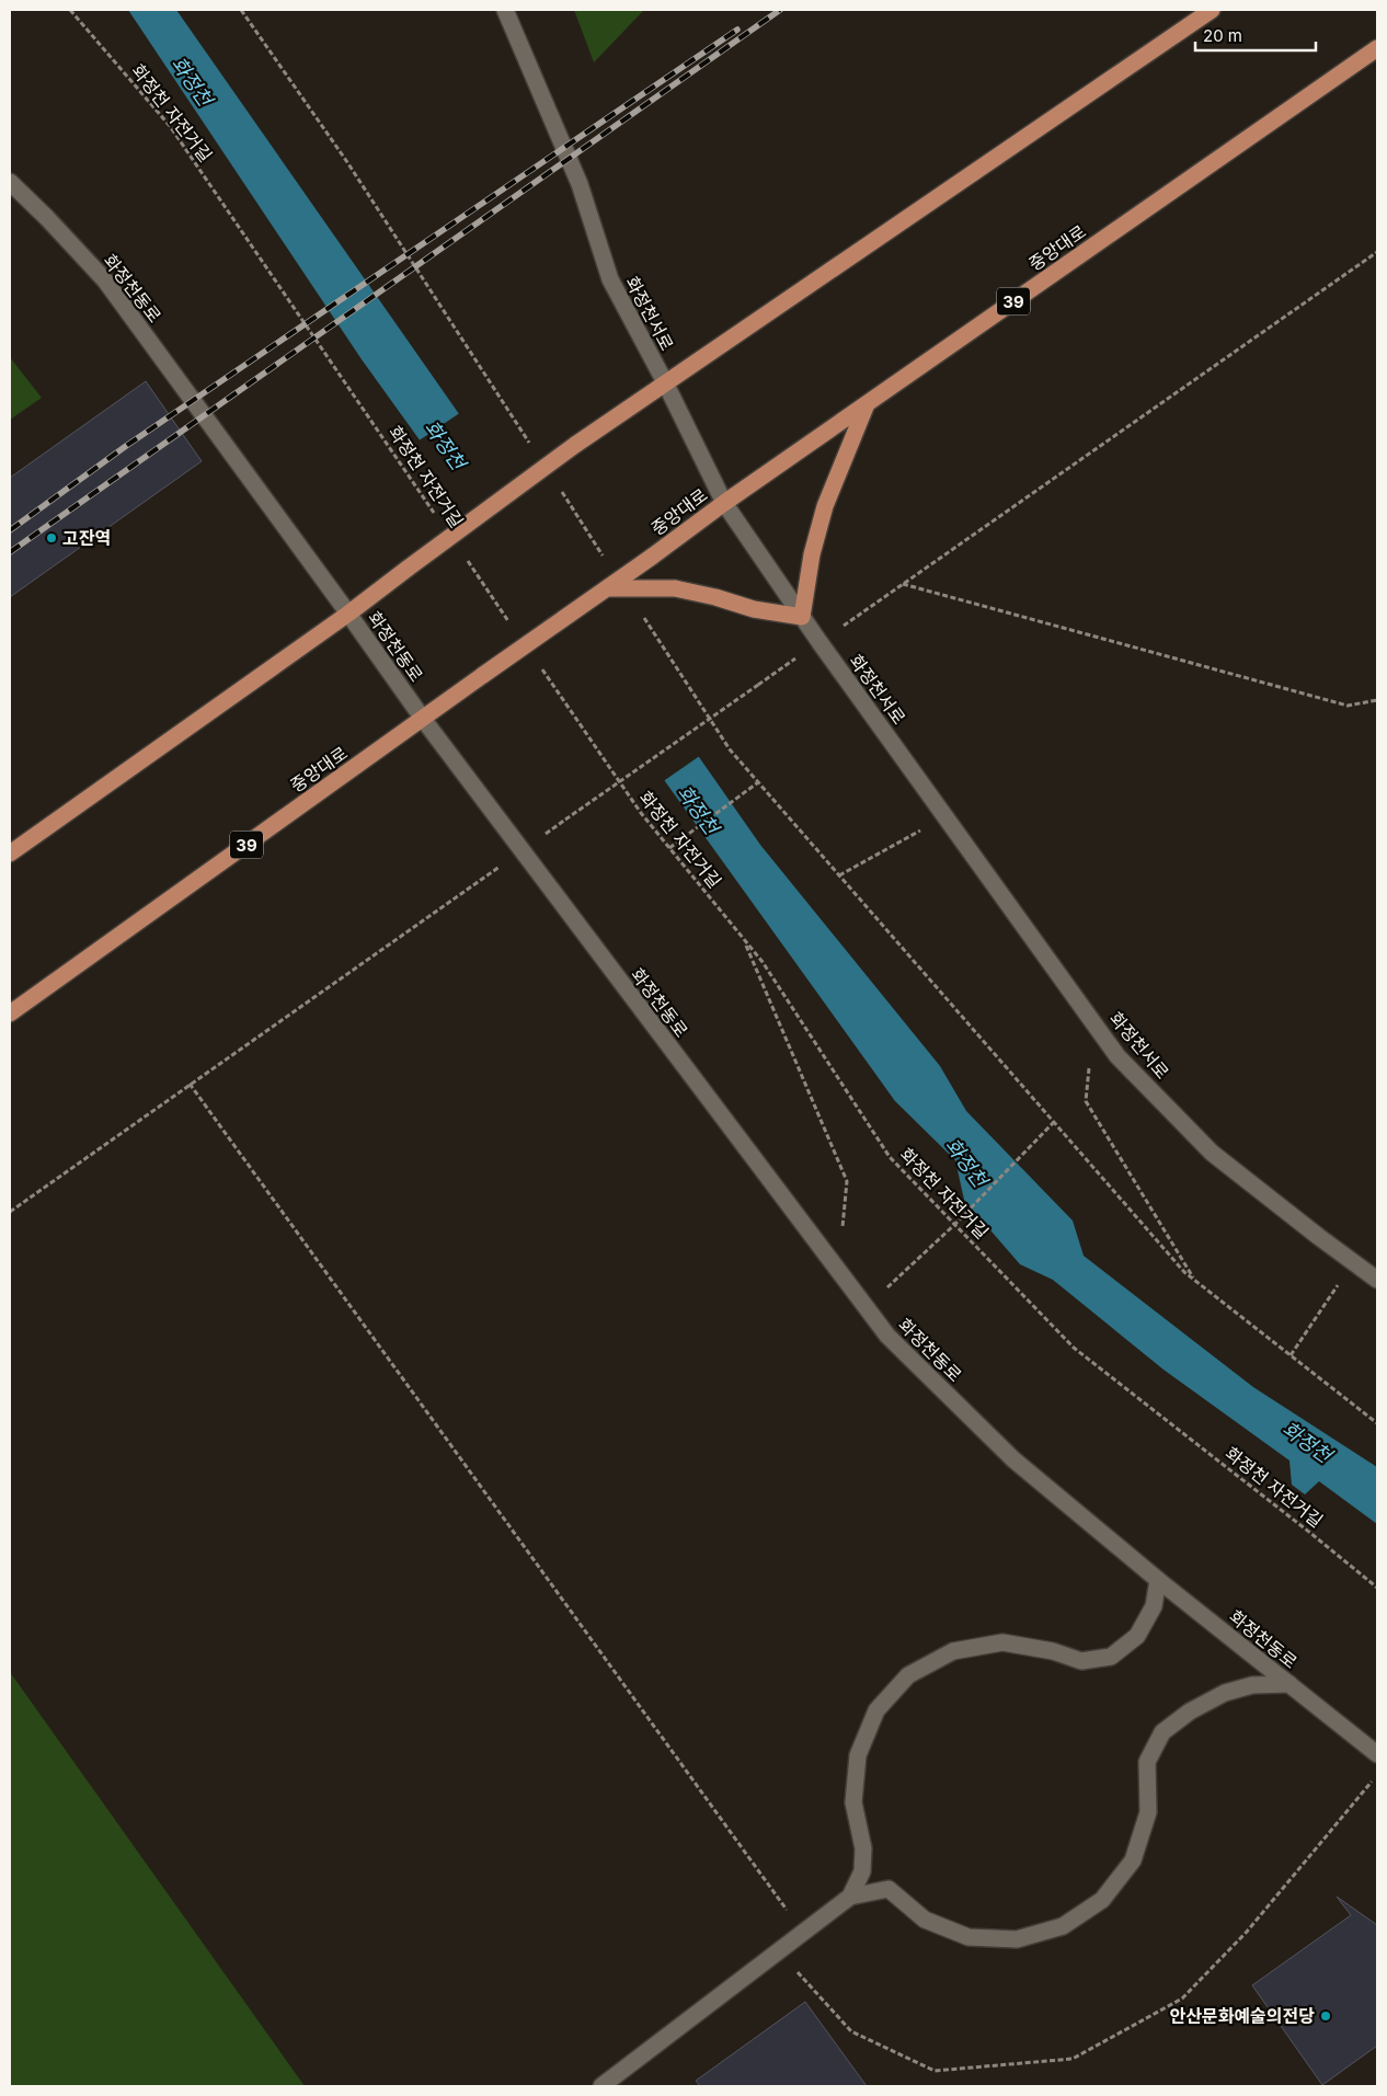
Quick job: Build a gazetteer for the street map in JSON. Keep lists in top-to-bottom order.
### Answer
{
  "streets": {
    "main road": ["중앙대로", "39"],
    "street": ["화정천동로", "화정천서로"],
    "path": ["화정천 자전거길"]
  },
  "crossings": [
    ["중앙대로", "화정천동로"],
    ["중앙대로", "화정천서로"]
  ],
  "water": ["화정천"],
  "places": ["고잔역", "안산문화예술의전당"],
  "scale_bar": "20 m"
}
